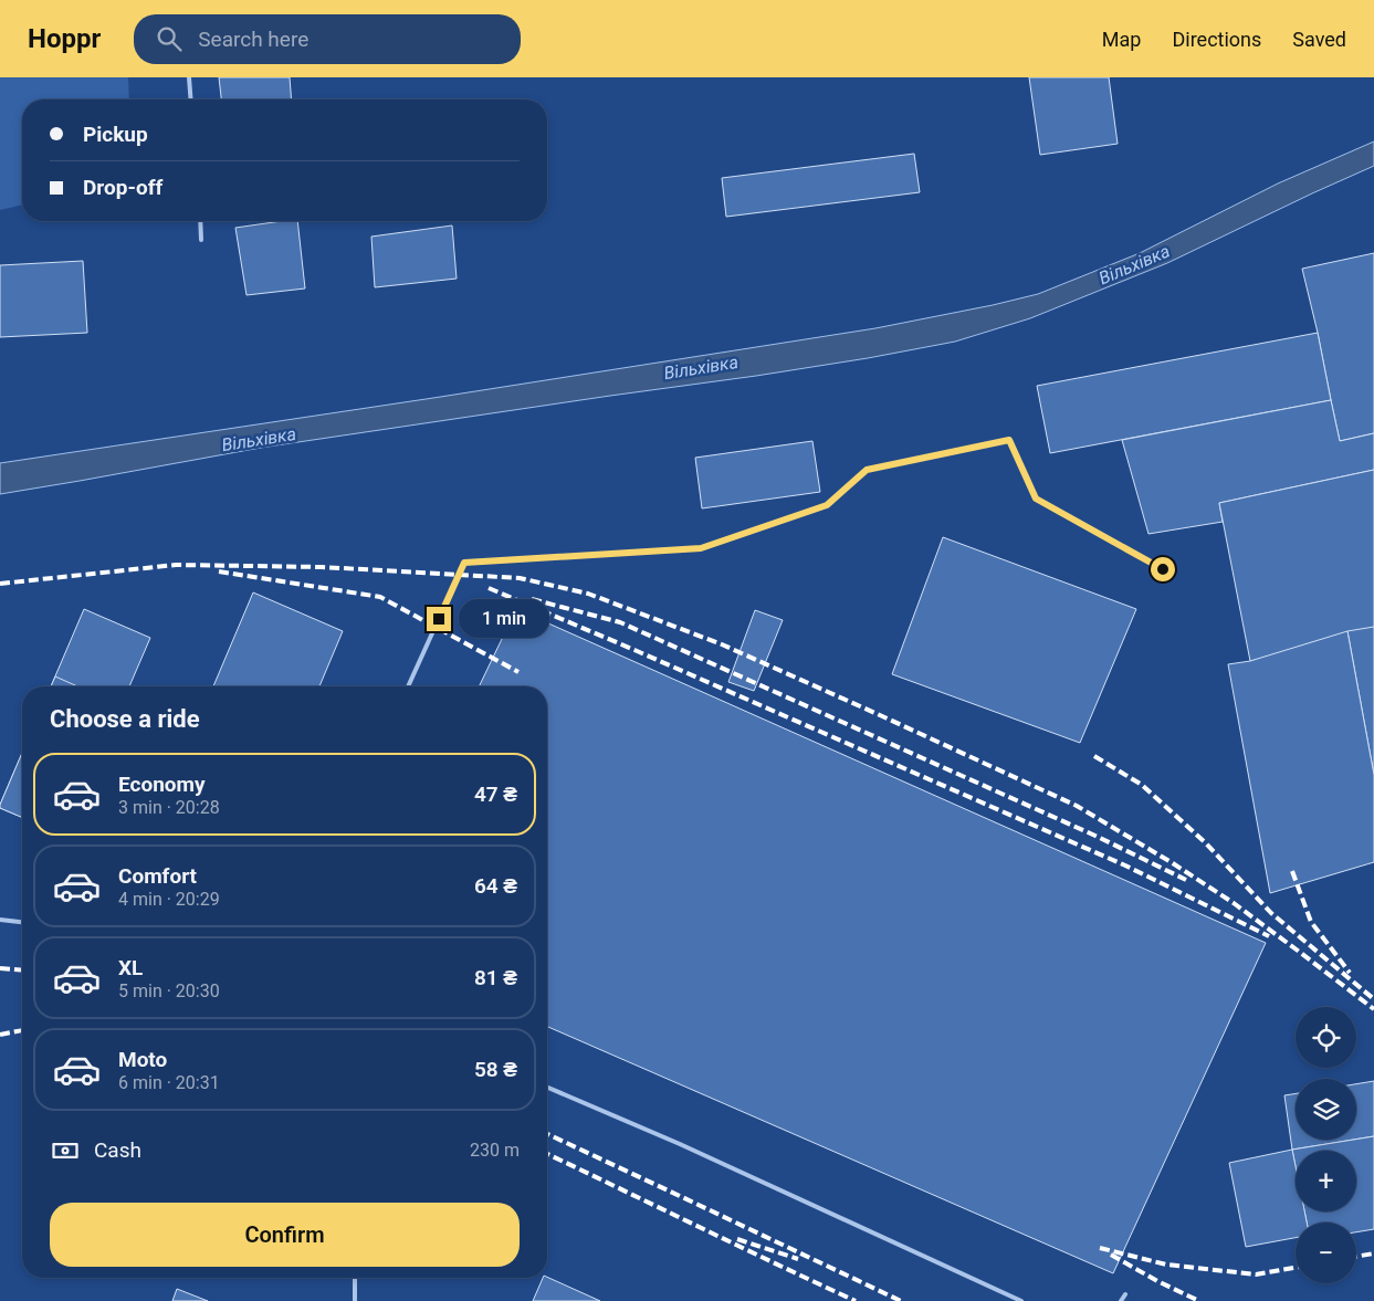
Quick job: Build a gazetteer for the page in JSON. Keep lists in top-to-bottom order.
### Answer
{
  "water": ["Вільхівка"],
  "page": {
    "header": "Hoppr",
    "search": "Search here",
    "nav": ["Map", "Directions", "Saved"],
    "banner": ["Pickup", "Drop-off"],
    "bubble": "1 min",
    "heading": "Choose a ride",
    "list": [
      {
        "name": "Economy",
        "note": "3 min · 20:28",
        "value": "47 ₴"
      },
      {
        "name": "Comfort",
        "note": "4 min · 20:29",
        "value": "64 ₴"
      },
      {
        "name": "XL",
        "note": "5 min · 20:30",
        "value": "81 ₴"
      },
      {
        "name": "Moto",
        "note": "6 min · 20:31",
        "value": "58 ₴"
      }
    ],
    "map_buttons": ["+", "−"],
    "pay": ["Cash", "230 m"],
    "buttons": "Confirm"
  }
}
